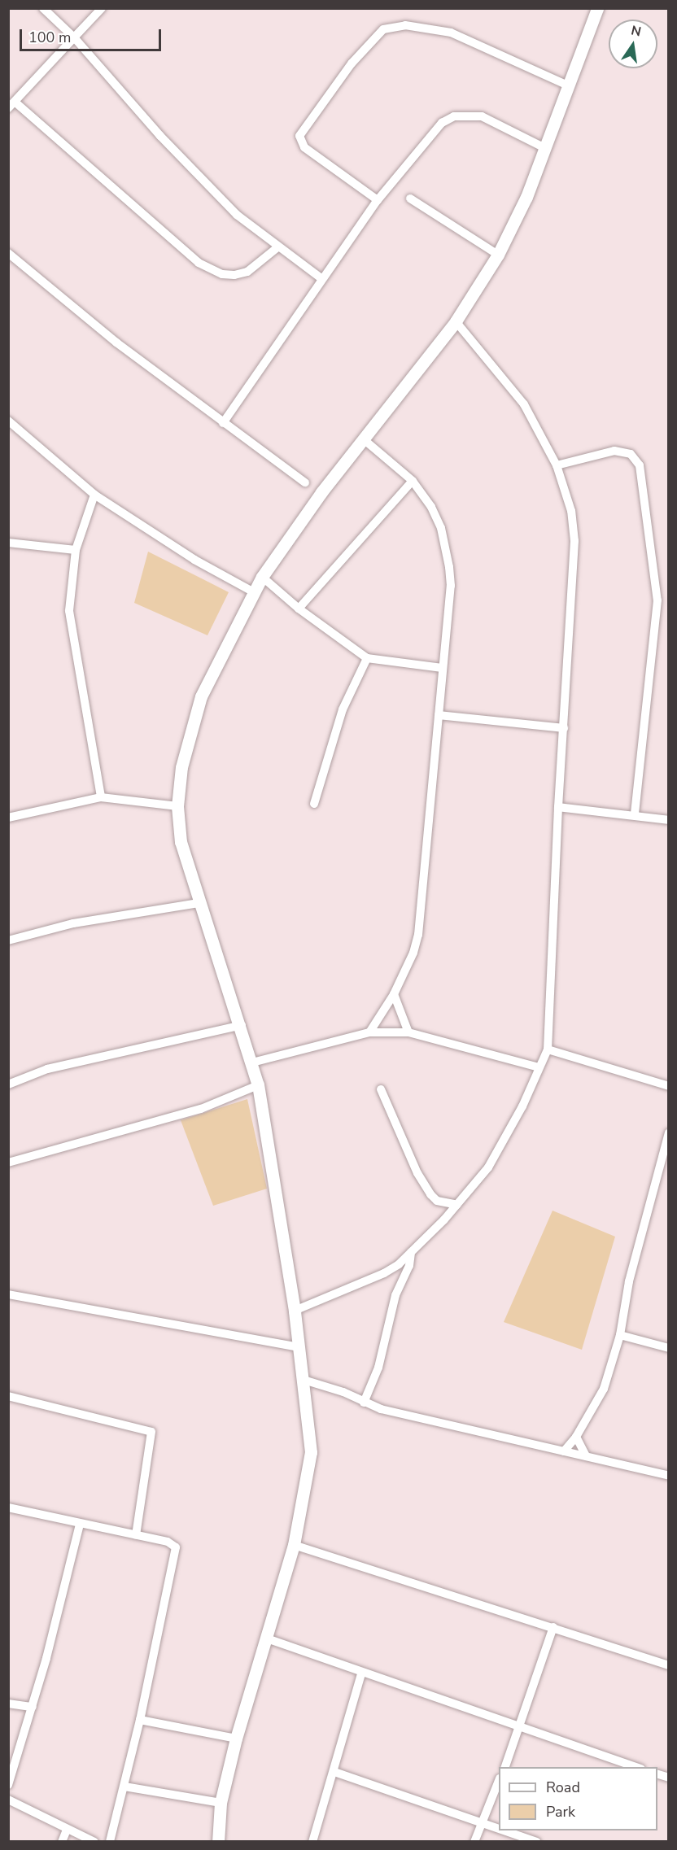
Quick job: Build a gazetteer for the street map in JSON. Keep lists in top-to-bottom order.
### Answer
{
  "legend": ["Road", "Park"],
  "scale_bar": "100 m",
  "north": "top"
}
